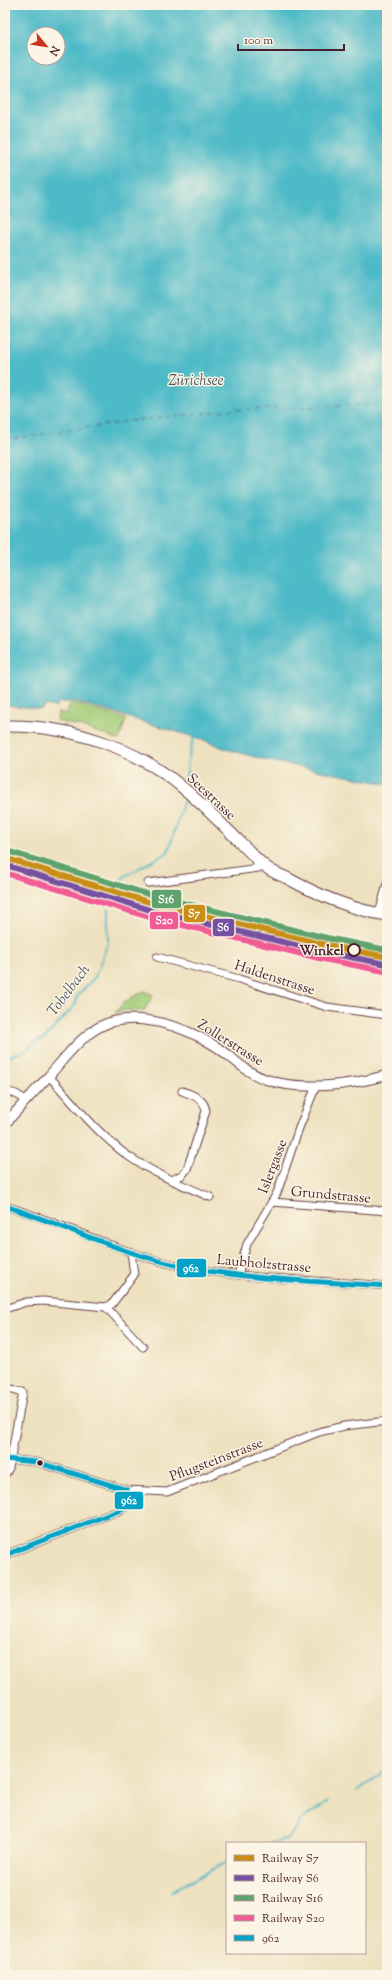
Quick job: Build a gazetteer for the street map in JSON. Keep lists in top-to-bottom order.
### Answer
{
  "streets": {
    "main road": ["Seestrasse"],
    "street": [
      "Haldenstrasse",
      "Zollerstrasse",
      "Islergasse",
      "Grundstrasse",
      "Laubholzstrasse",
      "Pflugsteinstrasse"
    ]
  },
  "crossings": [
    ["Zollerstrasse", "Islergasse"],
    ["Islergasse", "Grundstrasse"],
    ["Islergasse", "Laubholzstrasse"]
  ],
  "water": ["Zürichsee", "Tobelbach"],
  "places": ["Winkel"],
  "lines": [
    "rail line S16",
    "rail line S7",
    "rail line S6",
    "rail line S20",
    "transit line 962"
  ],
  "legend": [
    "Railway S7",
    "Railway S6",
    "Railway S16",
    "Railway S20",
    "962"
  ],
  "scale_bar": "100 m",
  "north": "bottom right"
}
